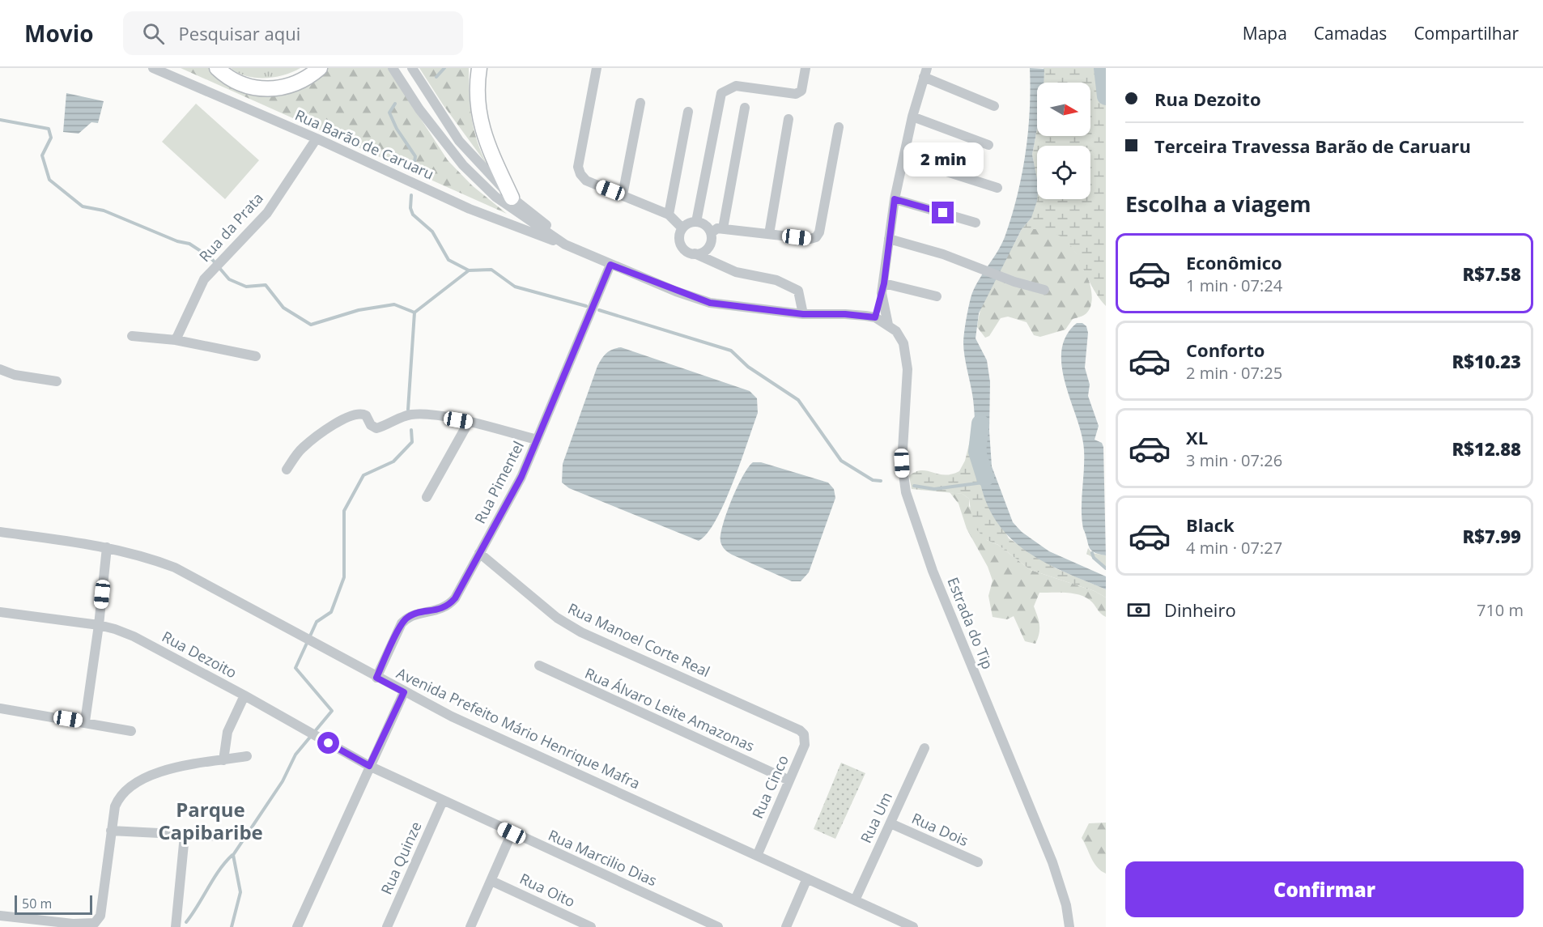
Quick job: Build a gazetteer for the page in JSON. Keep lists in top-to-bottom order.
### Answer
{
  "streets": {
    "street": [
      "Rua Barão de Caruaru",
      "Rua da Prata",
      "Rua Pimentel",
      "Estrada do Tip",
      "Rua Manoel Corte Real",
      "Rua Dezoito",
      "Rua Álvaro Leite Amazonas",
      "Avenida Prefeito Mário Henrique Mafra",
      "Rua Cinco",
      "Rua Um",
      "Rua Dois",
      "Rua Quinze",
      "Rua Marcilio Dias",
      "Rua Oito"
    ]
  },
  "crossings": [
    ["Rua Barão de Caruaru", "Rua da Prata"],
    ["Rua Barão de Caruaru", "Rua Pimentel"],
    ["Rua Barão de Caruaru", "Estrada do Tip"],
    ["Rua Pimentel", "Rua Manoel Corte Real"],
    ["Rua Pimentel", "Avenida Prefeito Mário Henrique Mafra"],
    ["Rua Manoel Corte Real", "Rua Cinco"],
    ["Rua Dezoito", "Rua Marcilio Dias"],
    ["Rua Álvaro Leite Amazonas", "Rua Cinco"],
    ["Avenida Prefeito Mário Henrique Mafra", "Rua Cinco"],
    ["Avenida Prefeito Mário Henrique Mafra", "Rua Um"],
    ["Rua Um", "Rua Dois"],
    ["Rua Quinze", "Rua Marcilio Dias"]
  ],
  "districts": ["Parque Capibaribe"],
  "scale_bar": "50 m",
  "north": "right",
  "page": {
    "header": "Movio",
    "search": "Pesquisar aqui",
    "nav": ["Mapa", "Camadas", "Compartilhar"],
    "banner": ["Rua Dezoito", "Terceira Travessa Barão de Caruaru"],
    "bubble": "2 min",
    "heading": "Escolha a viagem",
    "list": [
      {
        "name": "Econômico",
        "note": "1 min · 07:24",
        "value": "R$7.58"
      },
      {
        "name": "Conforto",
        "note": "2 min · 07:25",
        "value": "R$10.23"
      },
      {
        "name": "XL",
        "note": "3 min · 07:26",
        "value": "R$12.88"
      },
      {
        "name": "Black",
        "note": "4 min · 07:27",
        "value": "R$7.99"
      }
    ],
    "pay": ["Dinheiro", "710 m"],
    "buttons": "Confirmar",
    "scale": "50 m"
  }
}
